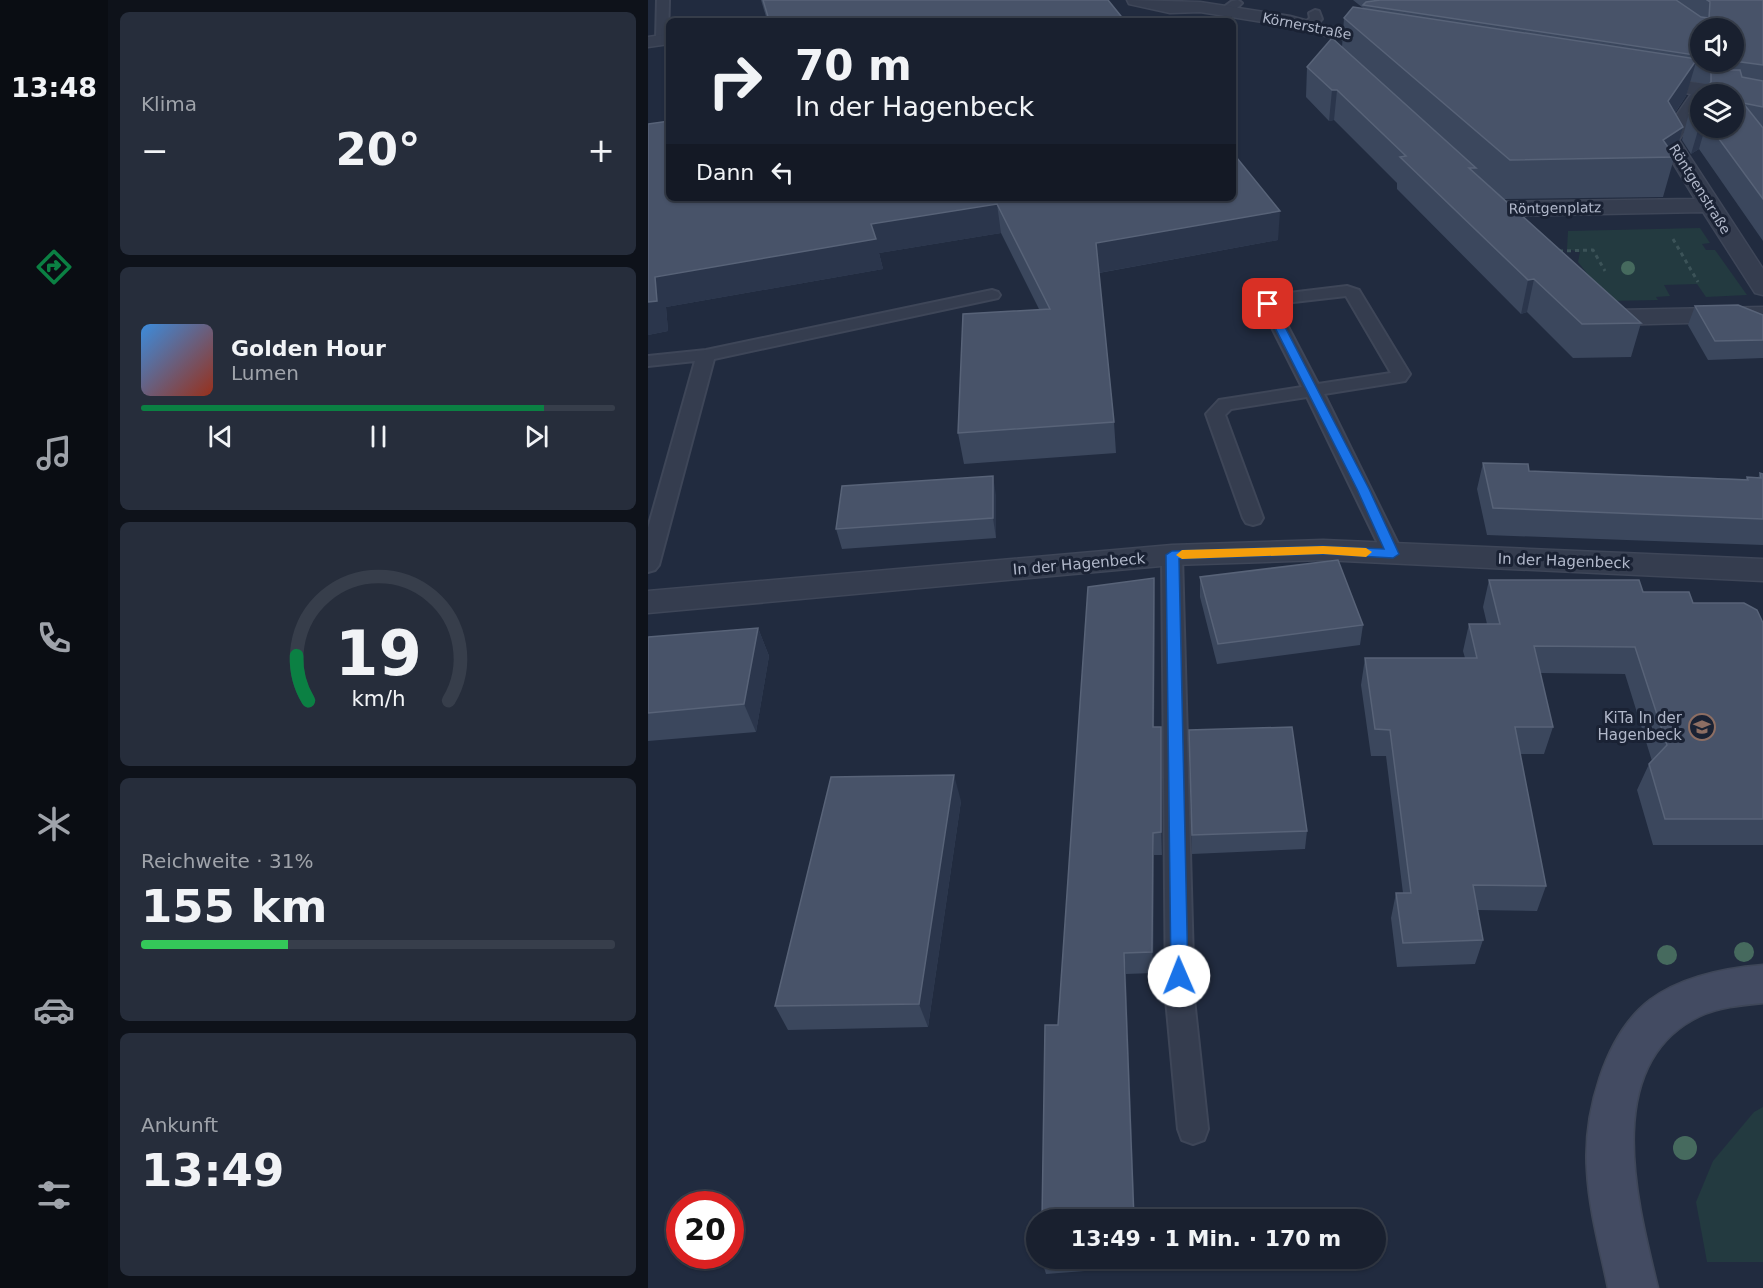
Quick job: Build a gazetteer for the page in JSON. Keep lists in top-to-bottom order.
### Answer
{
  "streets": {
    "street": [
      "Körnerstraße",
      "Röntgenstraße",
      "Röntgenplatz",
      "In der Hagenbeck"
    ]
  },
  "crossings": [
    ["Röntgenstraße", "Röntgenplatz"]
  ],
  "places": {
    "school or university": ["KiTa In der Hagenbeck"]
  },
  "page": {
    "tabs": "13:48",
    "tile": [
      "Klima",
      ["Reichweite · 31%", "155 km"],
      ["Ankunft", "13:49"]
    ],
    "turn": ["70 m", "In der Hagenbeck"],
    "heat": ["−", "20°", "+"],
    "then": "Dann",
    "song": ["Golden Hour", "Lumen"],
    "limit": "20",
    "trip": "13:49 · 1 Min. · 170 m",
    "gauge": ["19", "km/h"]
  }
}
